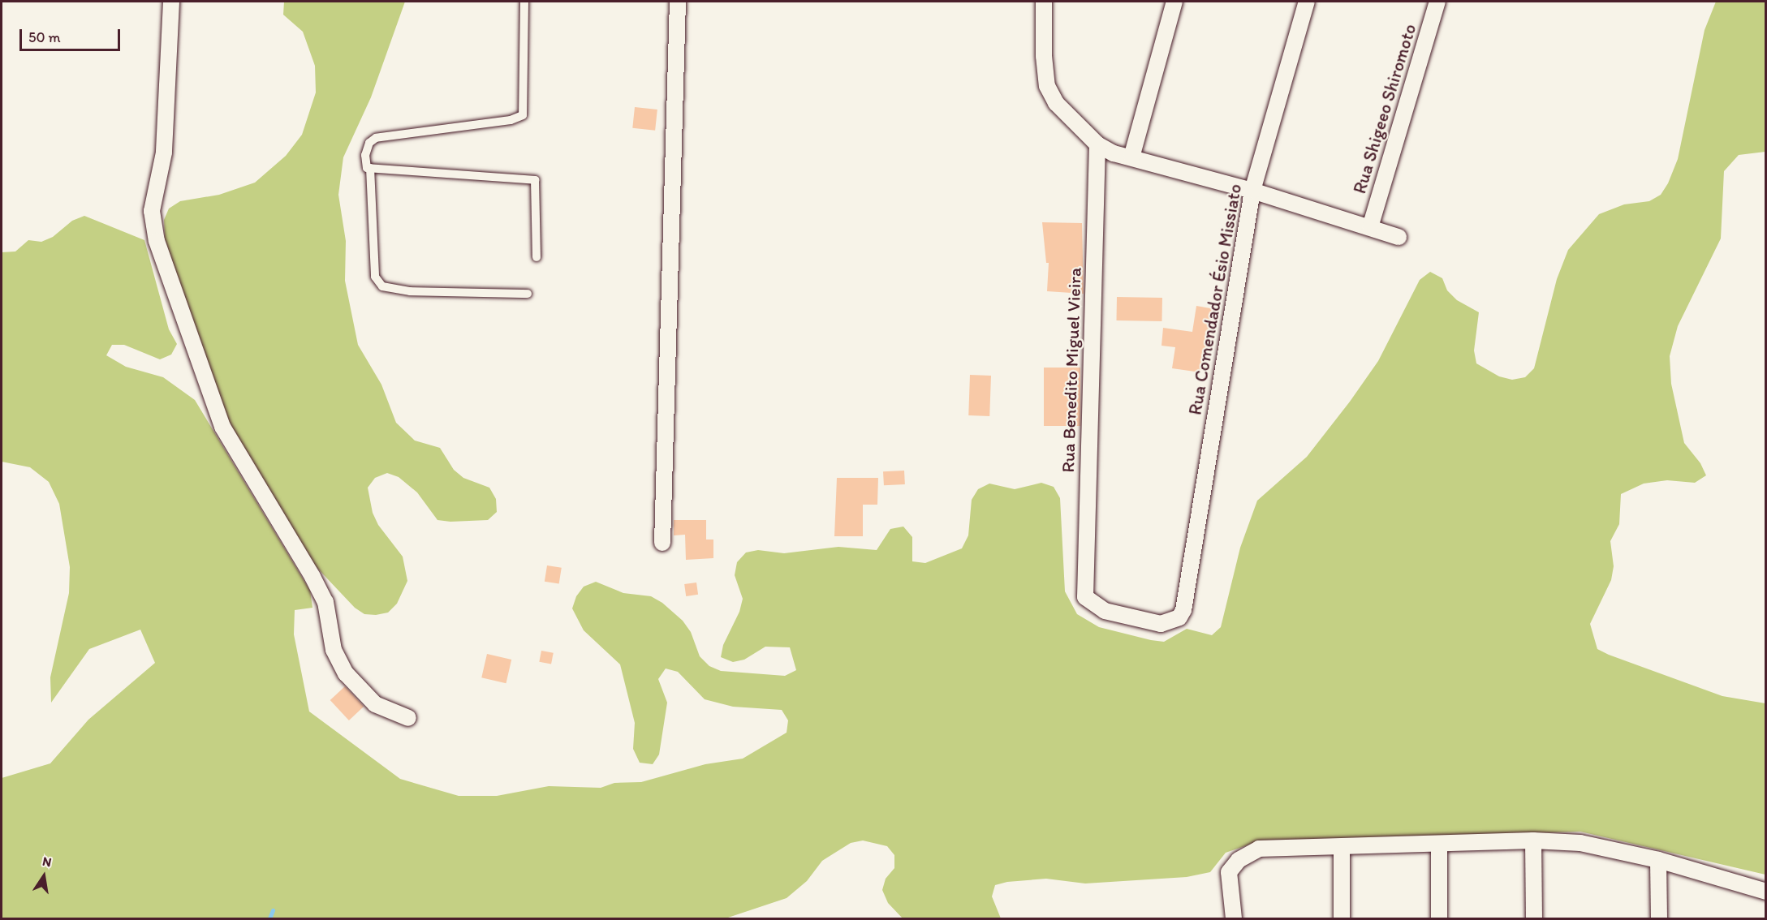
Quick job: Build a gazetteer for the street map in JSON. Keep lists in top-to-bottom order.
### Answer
{
  "streets": {
    "street": ["Rua Shigeeo Shiromoto", "Rua Comendador Ésio Missiato", "Rua Benedito Miguel Vieira"]
  },
  "crossings": [
    ["Rua Comendador Ésio Missiato", "Rua Benedito Miguel Vieira"]
  ],
  "scale_bar": "50 m",
  "north": "top"
}
